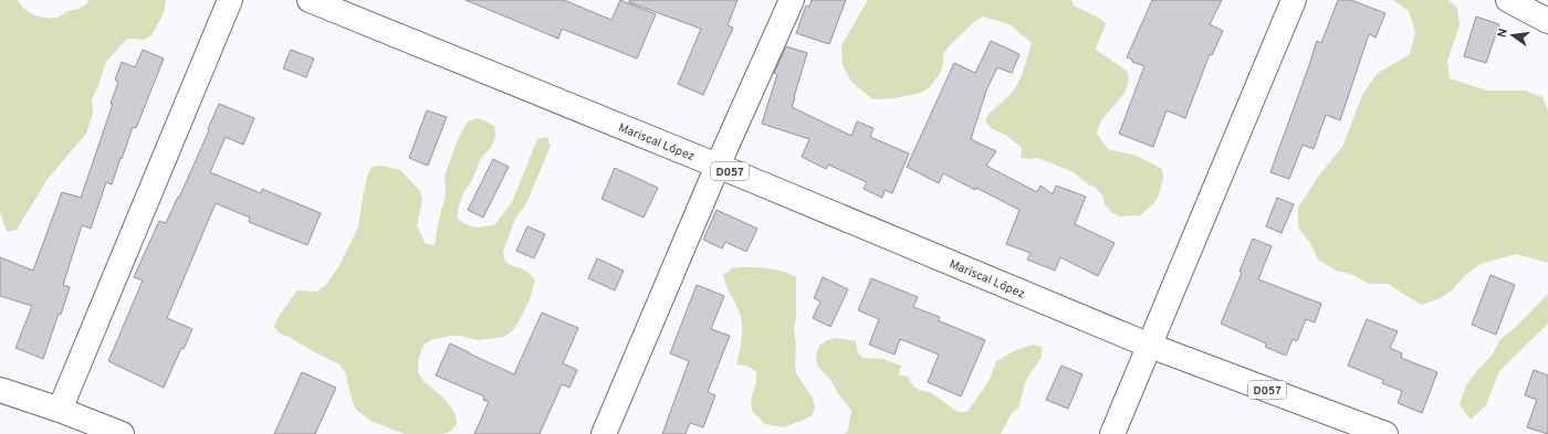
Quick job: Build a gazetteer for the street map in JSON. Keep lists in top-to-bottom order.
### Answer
{
  "streets": {
    "street": ["Mariscal López", "D057"]
  },
  "crossings": [
    ["Mariscal López", "D057"]
  ],
  "north": "left"
}
